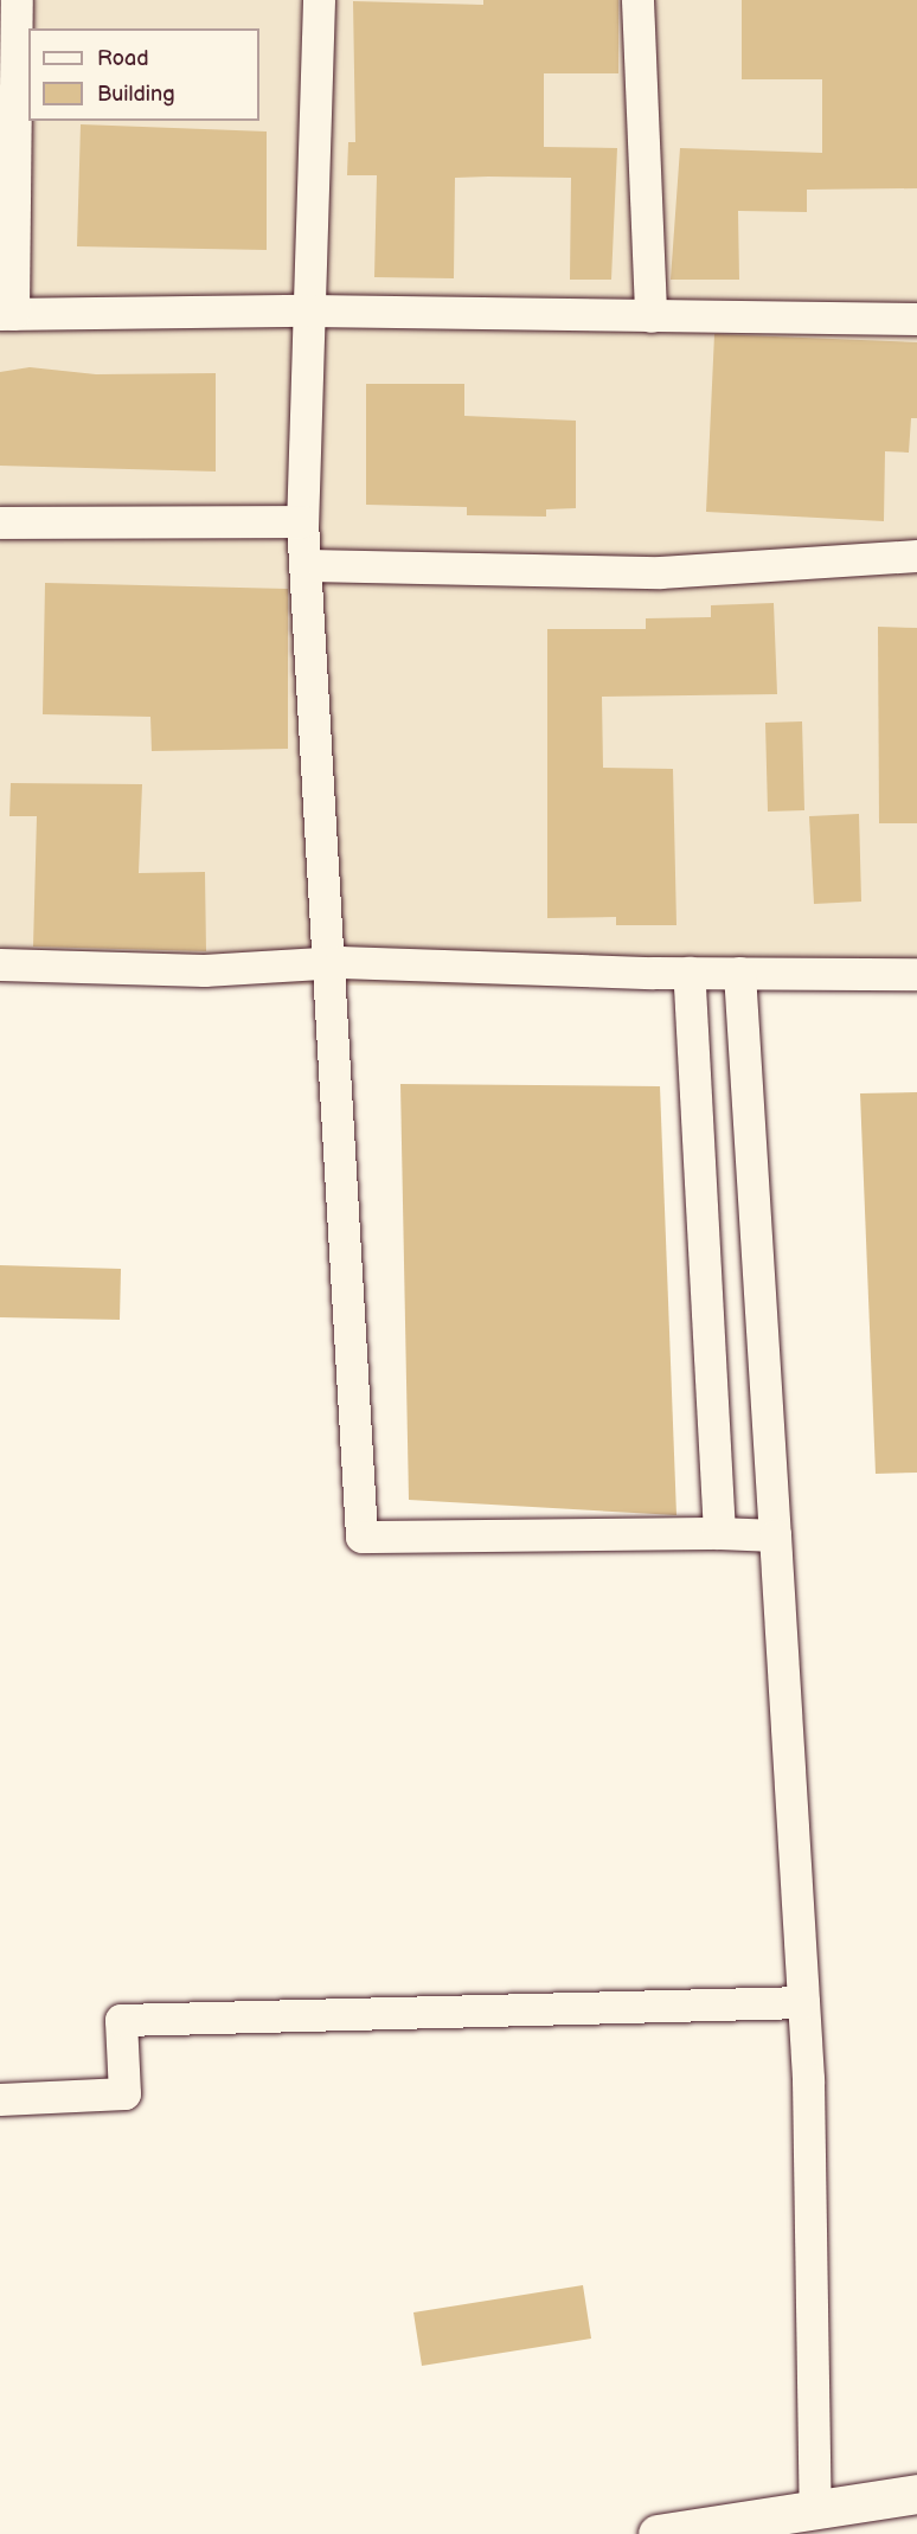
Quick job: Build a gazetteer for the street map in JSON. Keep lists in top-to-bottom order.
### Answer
{
  "legend": ["Road", "Building"]
}
